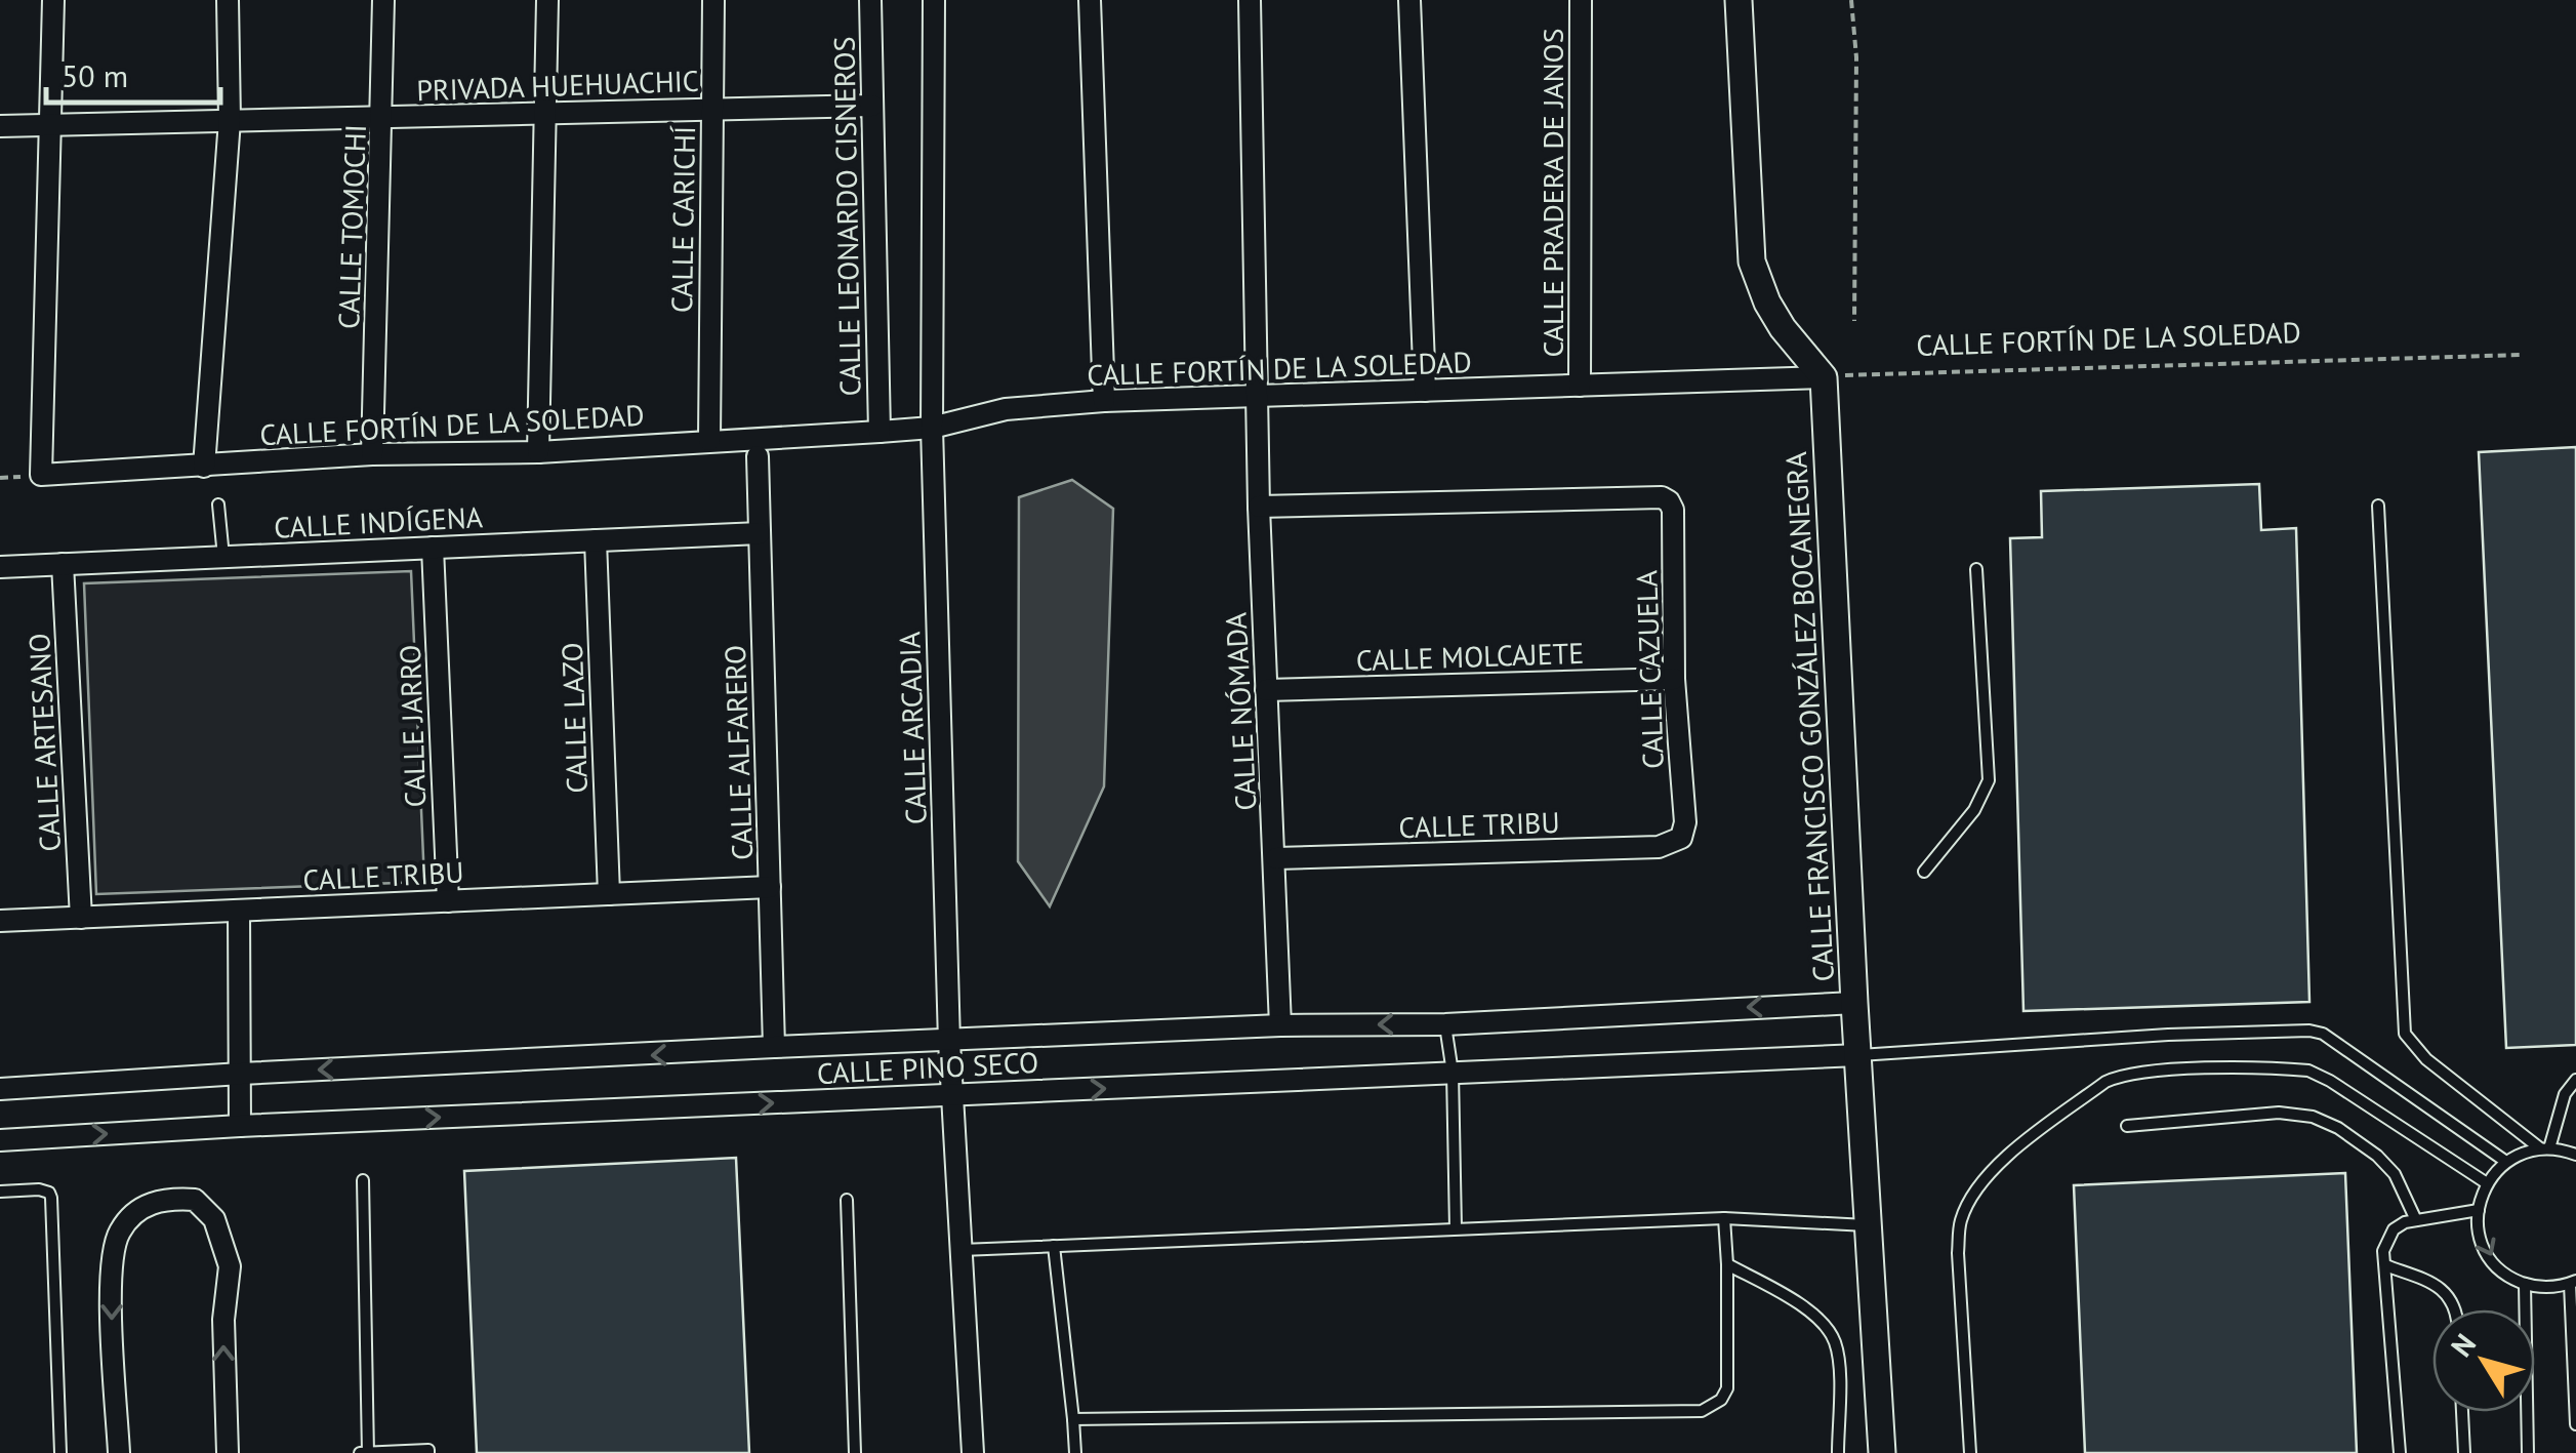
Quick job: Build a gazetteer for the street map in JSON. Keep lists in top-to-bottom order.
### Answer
{
  "streets": {
    "street": [
      "PRIVADA HUEHUACHIC",
      "CALLE PRADERA DE JANOS",
      "CALLE LEONARDO CISNEROS",
      "CALLE CARICHÍ",
      "CALLE TOMOCHI",
      "CALLE FORTÍN DE LA SOLEDAD",
      "CALLE INDÍGENA",
      "CALLE MOLCAJETE",
      "CALLE CAZUELA",
      "CALLE NÓMADA",
      "CALLE FRANCISCO GONZÁLEZ BOCANEGRA",
      "CALLE LAZO",
      "CALLE JARRO",
      "CALLE ARCADIA",
      "CALLE ARTESANO",
      "CALLE ALFARERO",
      "CALLE TRIBU",
      "CALLE PINO SECO"
    ]
  },
  "crossings": [
    ["PRIVADA HUEHUACHIC", "CALLE LEONARDO CISNEROS"],
    ["PRIVADA HUEHUACHIC", "CALLE CARICHÍ"],
    ["PRIVADA HUEHUACHIC", "CALLE TOMOCHI"],
    ["PRIVADA HUEHUACHIC", "CALLE FORTÍN DE LA SOLEDAD"],
    ["CALLE PRADERA DE JANOS", "CALLE FORTÍN DE LA SOLEDAD"],
    ["CALLE LEONARDO CISNEROS", "CALLE FORTÍN DE LA SOLEDAD"],
    ["CALLE CARICHÍ", "CALLE FORTÍN DE LA SOLEDAD"],
    ["CALLE TOMOCHI", "CALLE FORTÍN DE LA SOLEDAD"],
    ["CALLE FORTÍN DE LA SOLEDAD", "CALLE NÓMADA"],
    ["CALLE FORTÍN DE LA SOLEDAD", "CALLE FRANCISCO GONZÁLEZ BOCANEGRA"],
    ["CALLE FORTÍN DE LA SOLEDAD", "CALLE ARCADIA"],
    ["CALLE INDÍGENA", "CALLE LAZO"],
    ["CALLE INDÍGENA", "CALLE JARRO"],
    ["CALLE INDÍGENA", "CALLE ARTESANO"],
    ["CALLE INDÍGENA", "CALLE ALFARERO"],
    ["CALLE MOLCAJETE", "CALLE CAZUELA"],
    ["CALLE MOLCAJETE", "CALLE NÓMADA"],
    ["CALLE CAZUELA", "CALLE NÓMADA"],
    ["CALLE CAZUELA", "CALLE TRIBU"],
    ["CALLE NÓMADA", "CALLE TRIBU"],
    ["CALLE NÓMADA", "CALLE PINO SECO"],
    ["CALLE FRANCISCO GONZÁLEZ BOCANEGRA", "CALLE PINO SECO"],
    ["CALLE LAZO", "CALLE TRIBU"],
    ["CALLE JARRO", "CALLE TRIBU"],
    ["CALLE ARCADIA", "CALLE PINO SECO"],
    ["CALLE ARTESANO", "CALLE TRIBU"],
    ["CALLE ALFARERO", "CALLE TRIBU"],
    ["CALLE ALFARERO", "CALLE PINO SECO"]
  ],
  "scale_bar": "50 m",
  "north": "top left"
}
